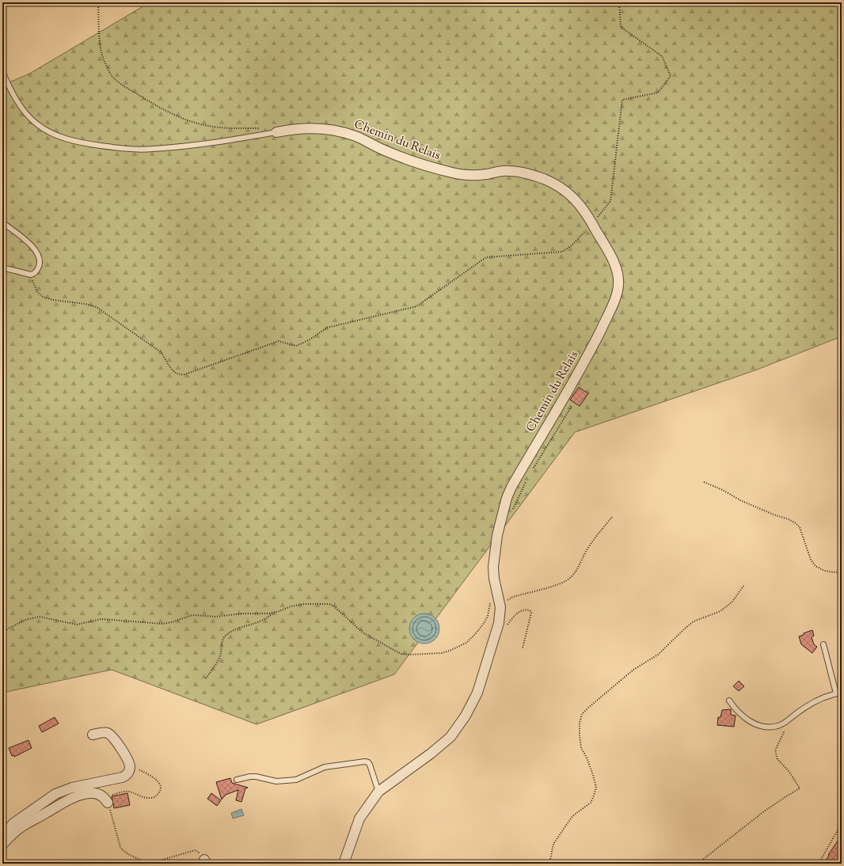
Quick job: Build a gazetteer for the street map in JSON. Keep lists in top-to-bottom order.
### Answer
{
  "streets": {
    "street": ["Chemin du Relais"]
  }
}
